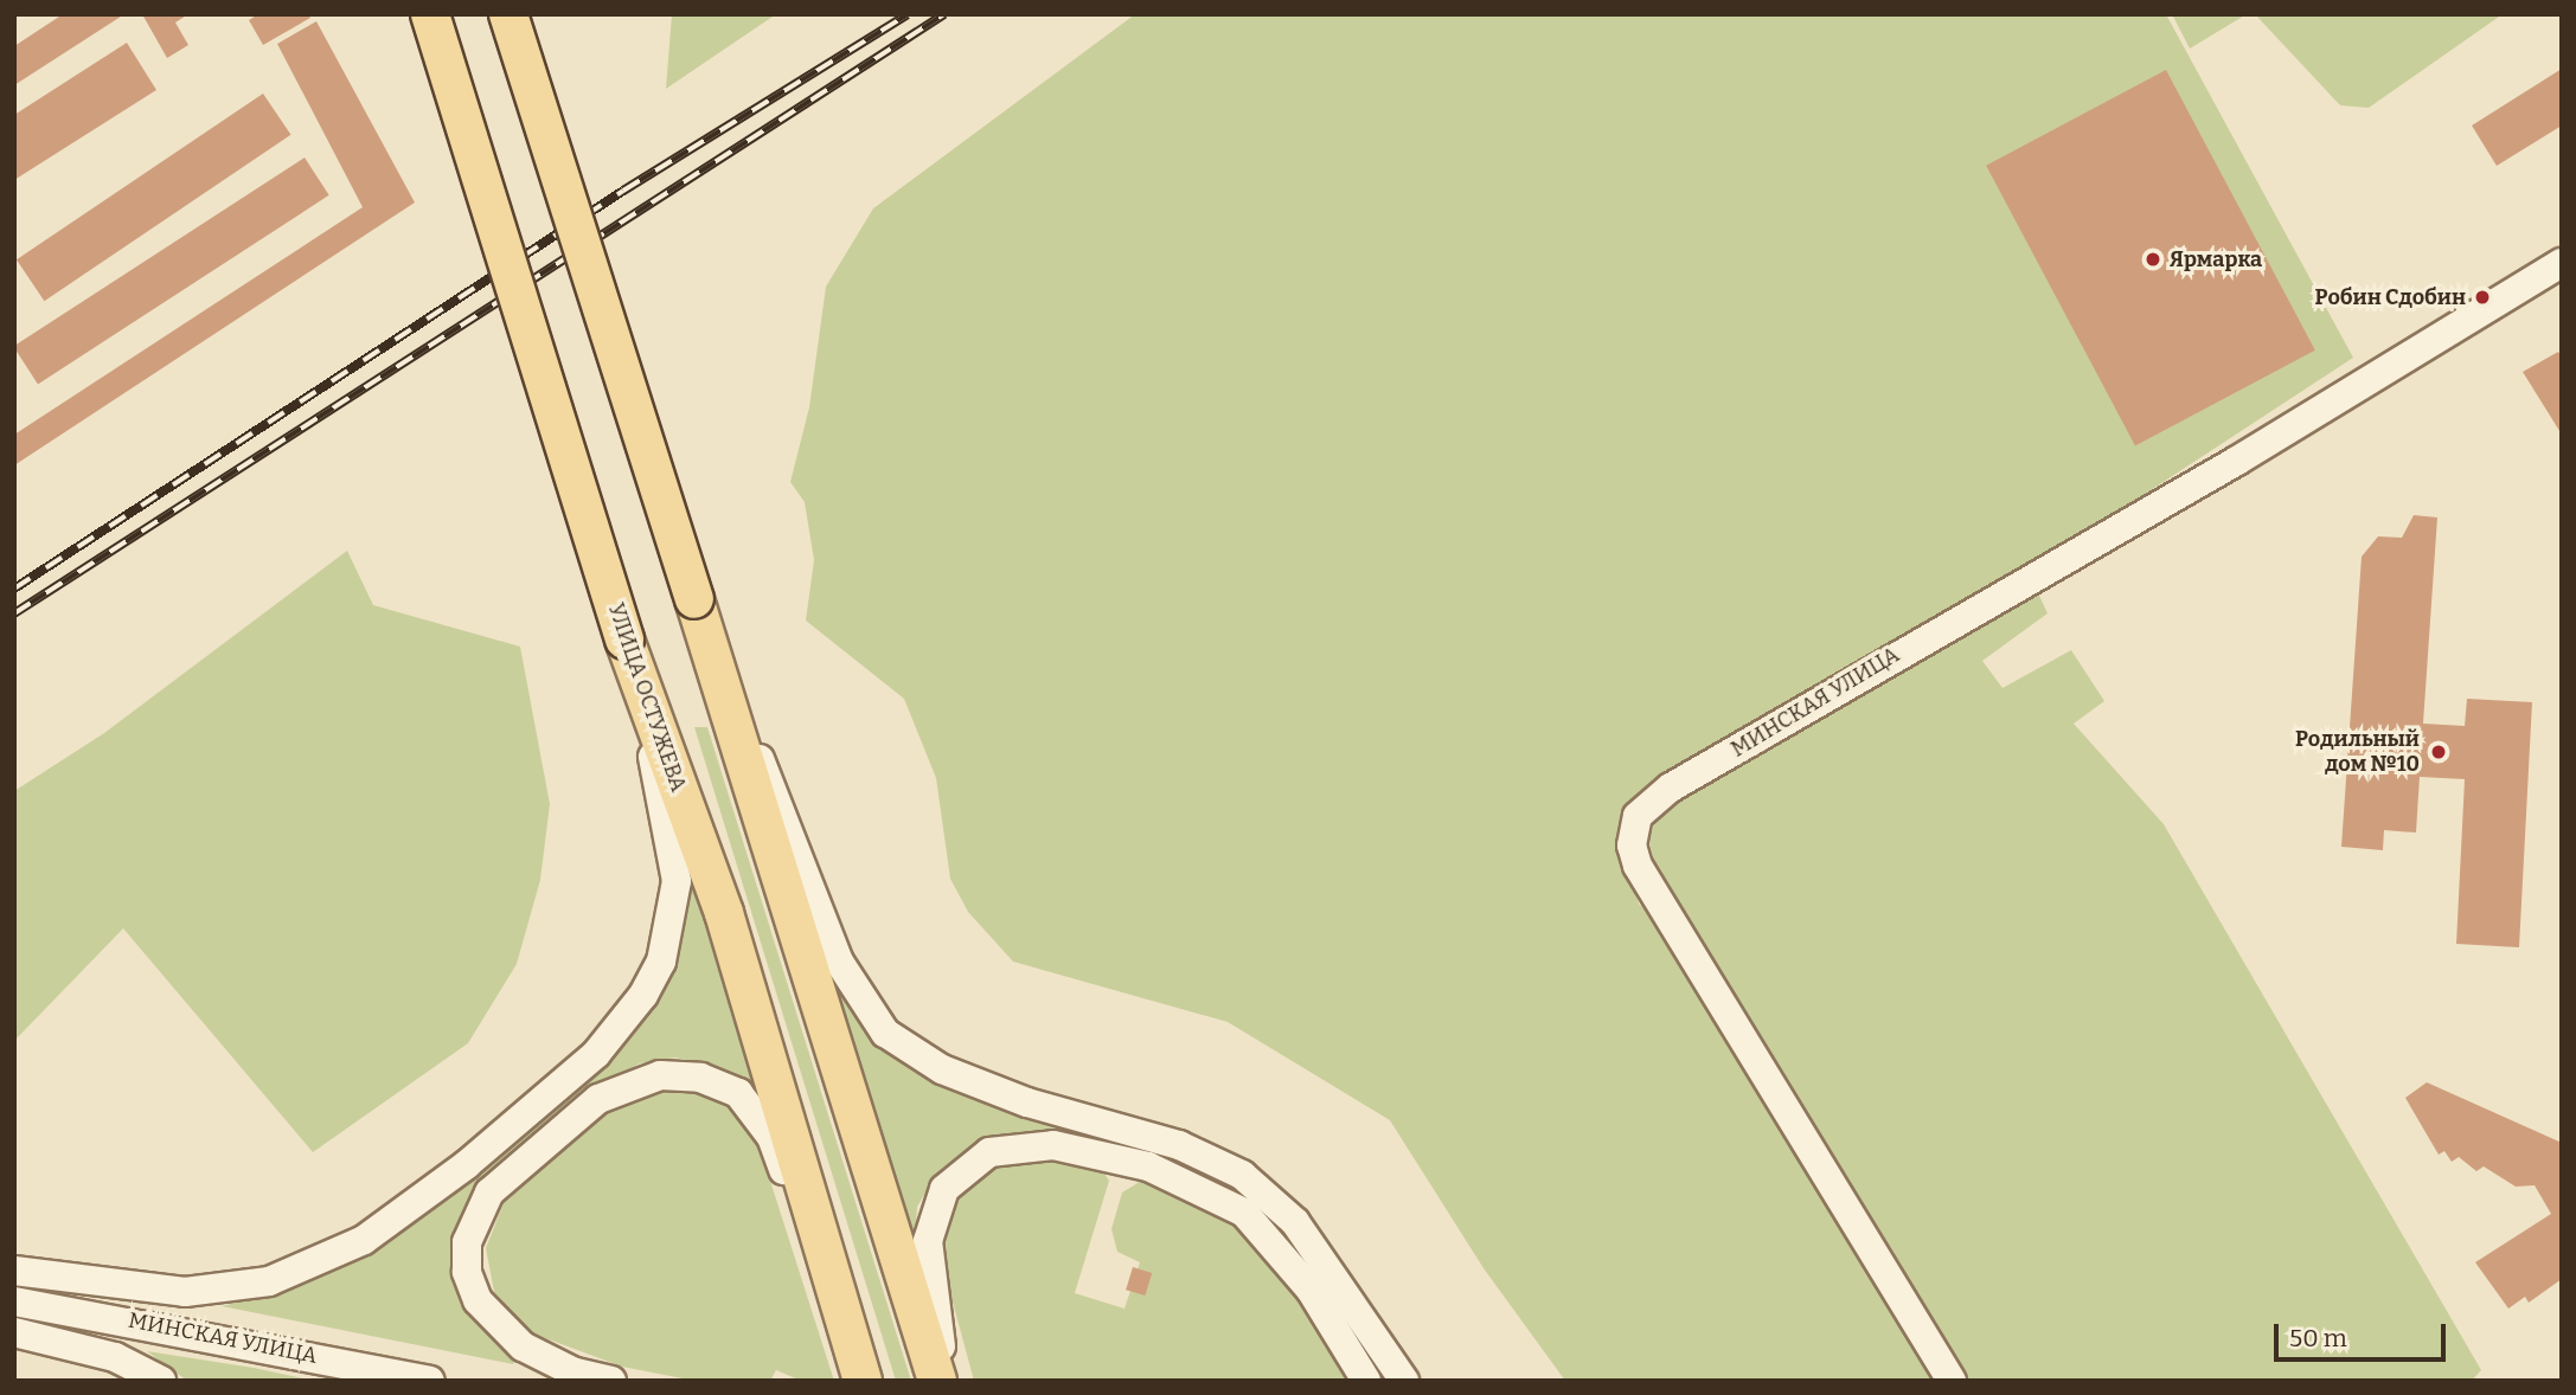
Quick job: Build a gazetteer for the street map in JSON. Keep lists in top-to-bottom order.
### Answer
{
  "streets": {
    "main road": ["УЛИЦА ОСТУЖЕВА"],
    "street": ["МИНСКАЯ УЛИЦА"]
  },
  "places": ["Ярмарка", "Робин Сдобин", "Родильный дом №10"],
  "scale_bar": "50 m"
}
